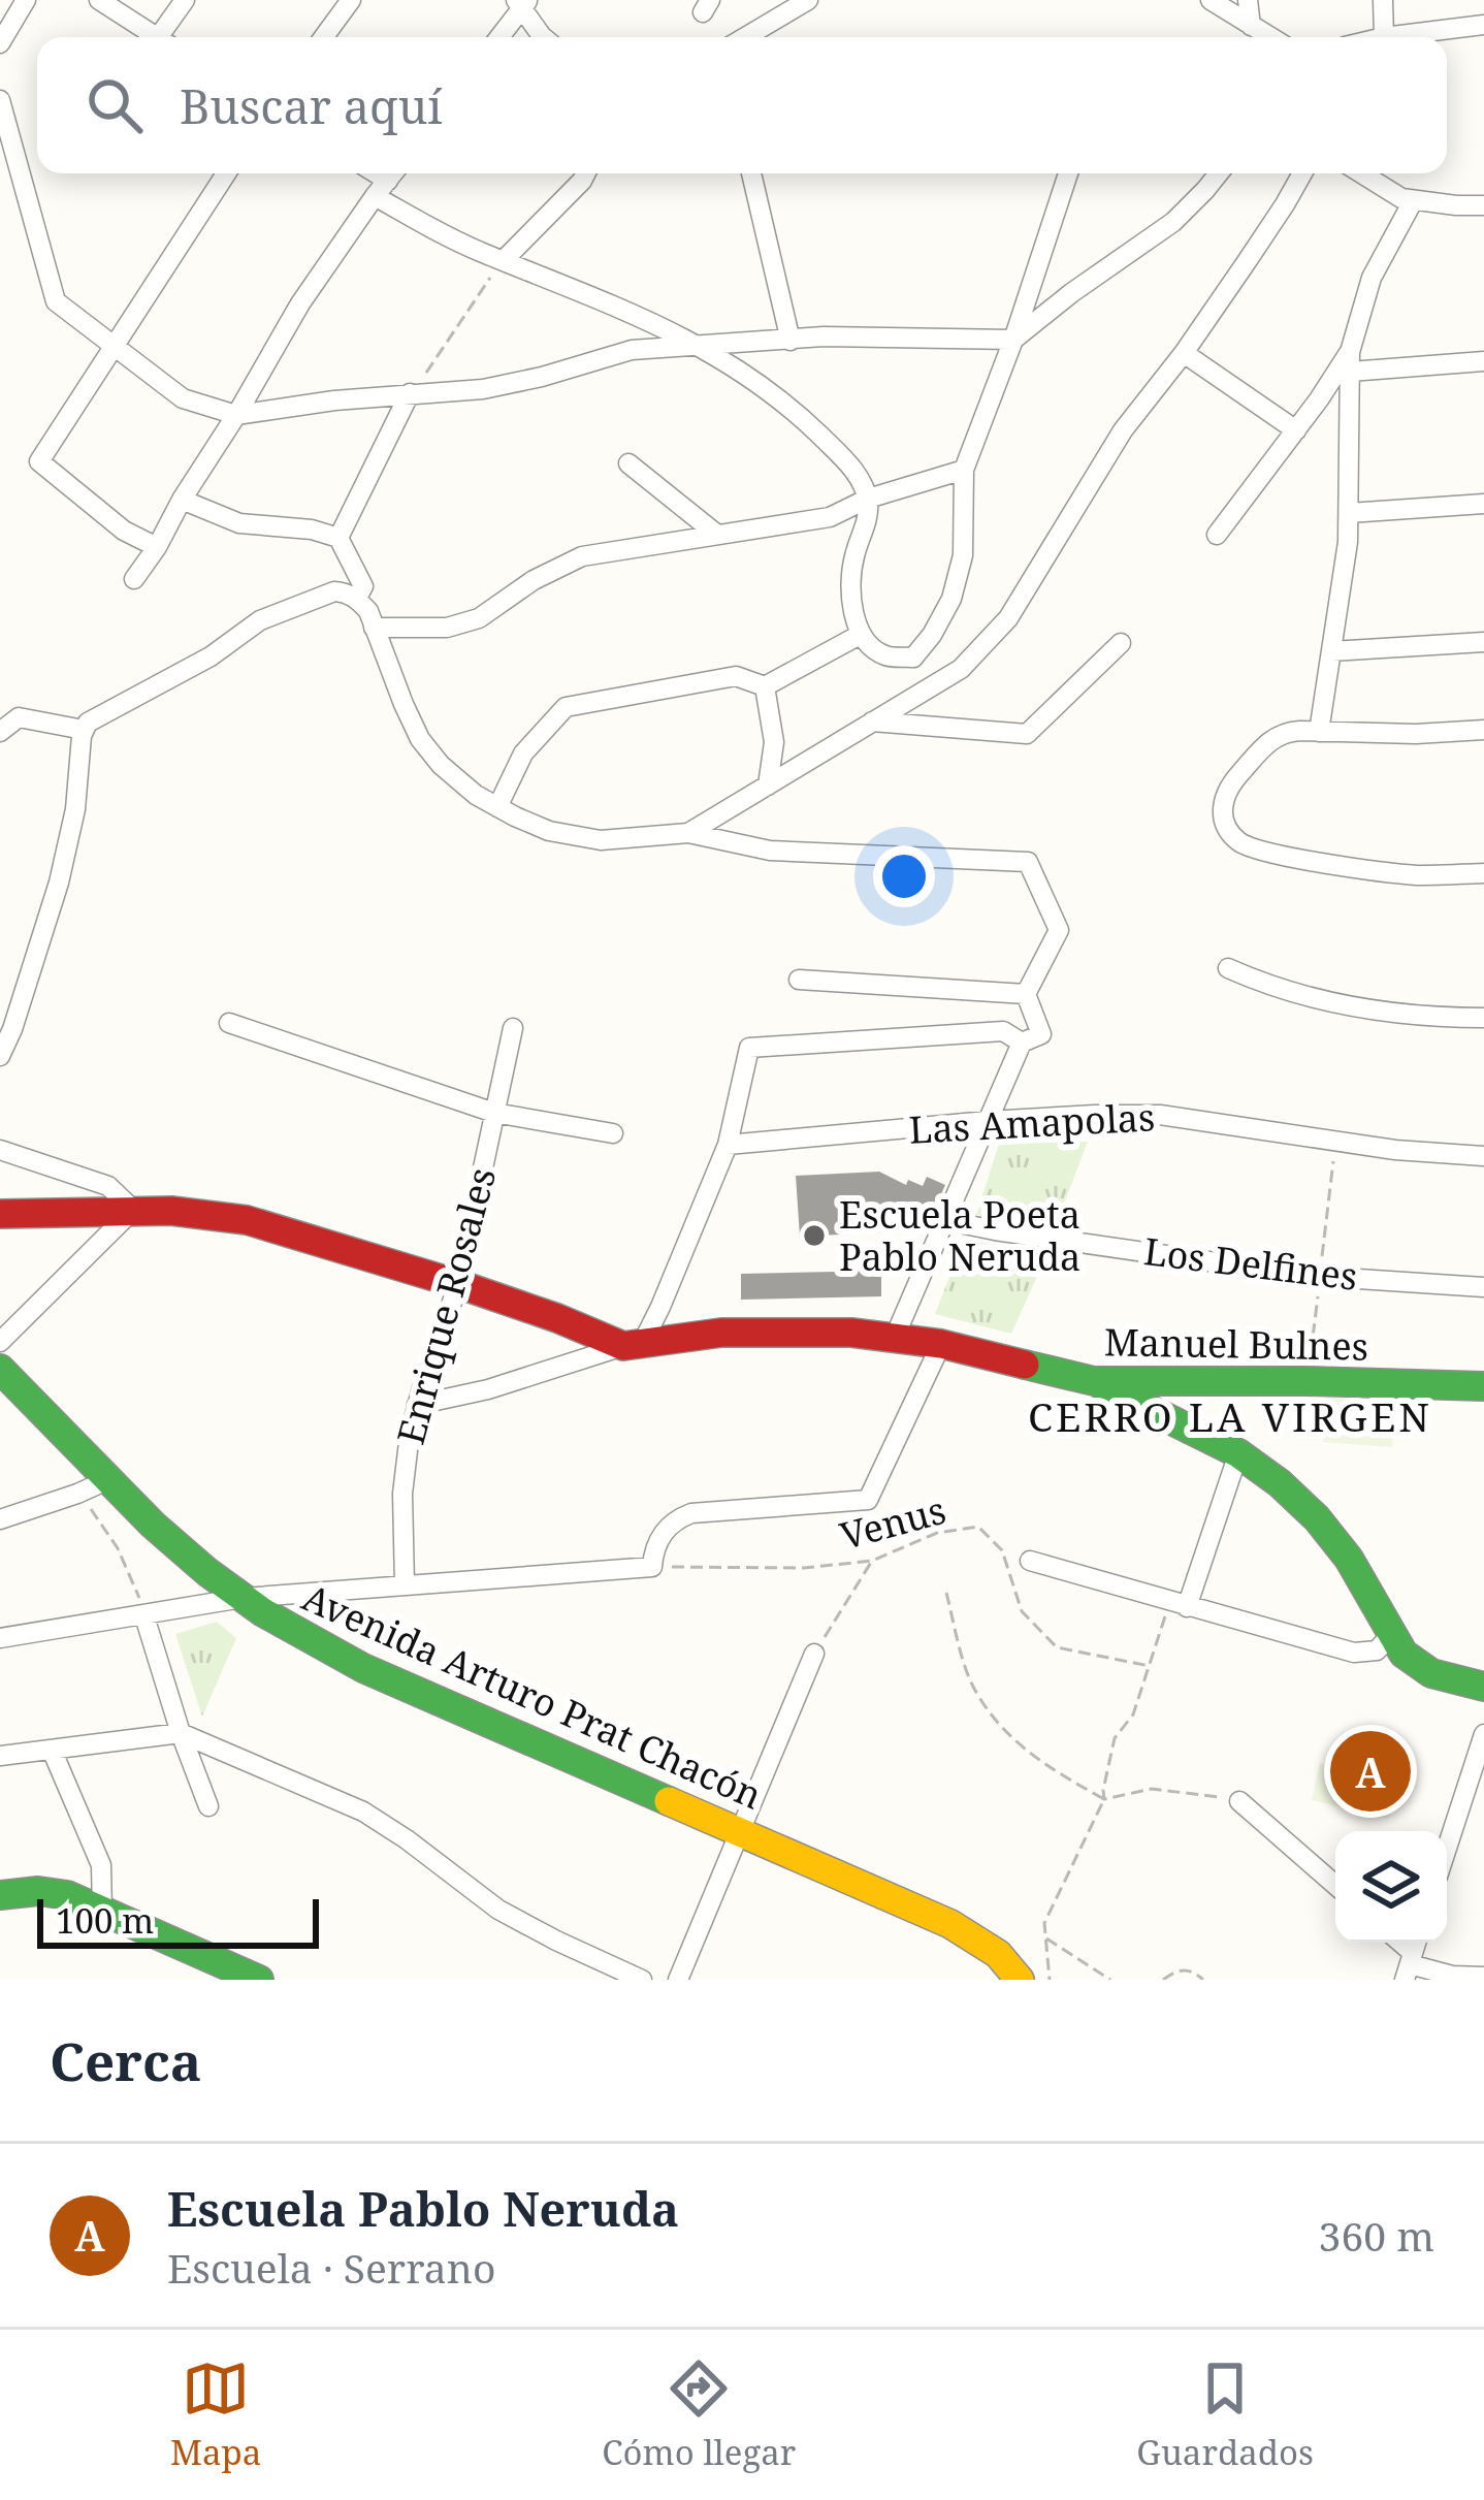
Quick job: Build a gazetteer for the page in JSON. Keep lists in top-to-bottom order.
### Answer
{
  "streets": {
    "street": [
      "Las Amapolas",
      "Los Delfines",
      "Enrique Rosales",
      "Manuel Bulnes",
      "Avenida Arturo Prat Chacón"
    ],
    "path": ["Venus"]
  },
  "crossings": [
    ["Enrique Rosales", "Manuel Bulnes"]
  ],
  "districts": ["CERRO LA VIRGEN"],
  "places": ["Escuela Poeta Pablo Neruda"],
  "scale_bar": "100 m",
  "page": {
    "search": "Buscar aquí",
    "pins": "A",
    "scale": "100 m",
    "heading": "Cerca",
    "list": [
      {
        "mark": "A",
        "name": "Escuela Pablo Neruda",
        "note": "Escuela · Serrano",
        "value": "360 m"
      }
    ],
    "nav": ["Mapa", "Cómo llegar", "Guardados"]
  }
}
